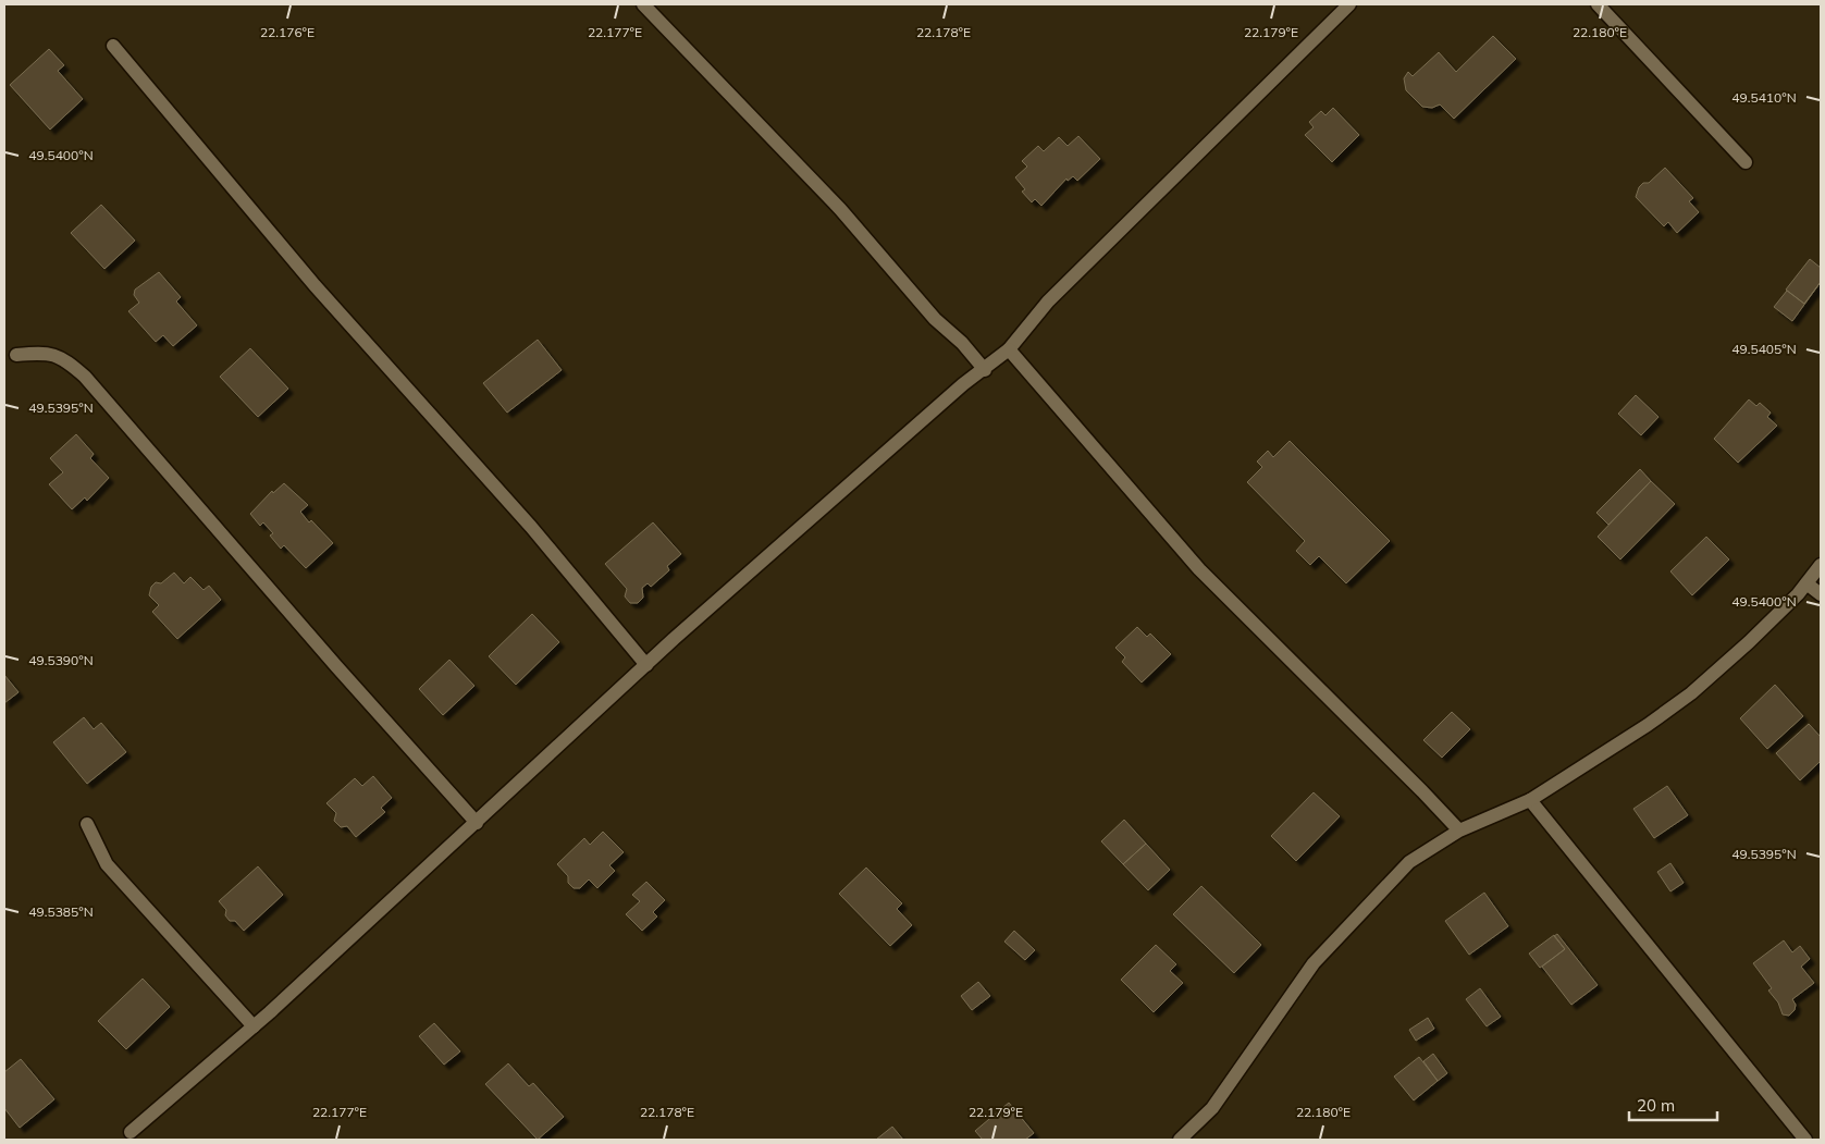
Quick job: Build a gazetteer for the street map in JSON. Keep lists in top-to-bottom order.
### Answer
{
  "scale_bar": "20 m",
  "coordinates": [
    "22.176°E",
    "22.177°E",
    "22.178°E",
    "22.179°E",
    "22.180°E",
    "49.5410°N",
    "49.5400°N",
    "49.5405°N",
    "49.5395°N",
    "49.5390°N",
    "49.5385°N"
  ]
}
